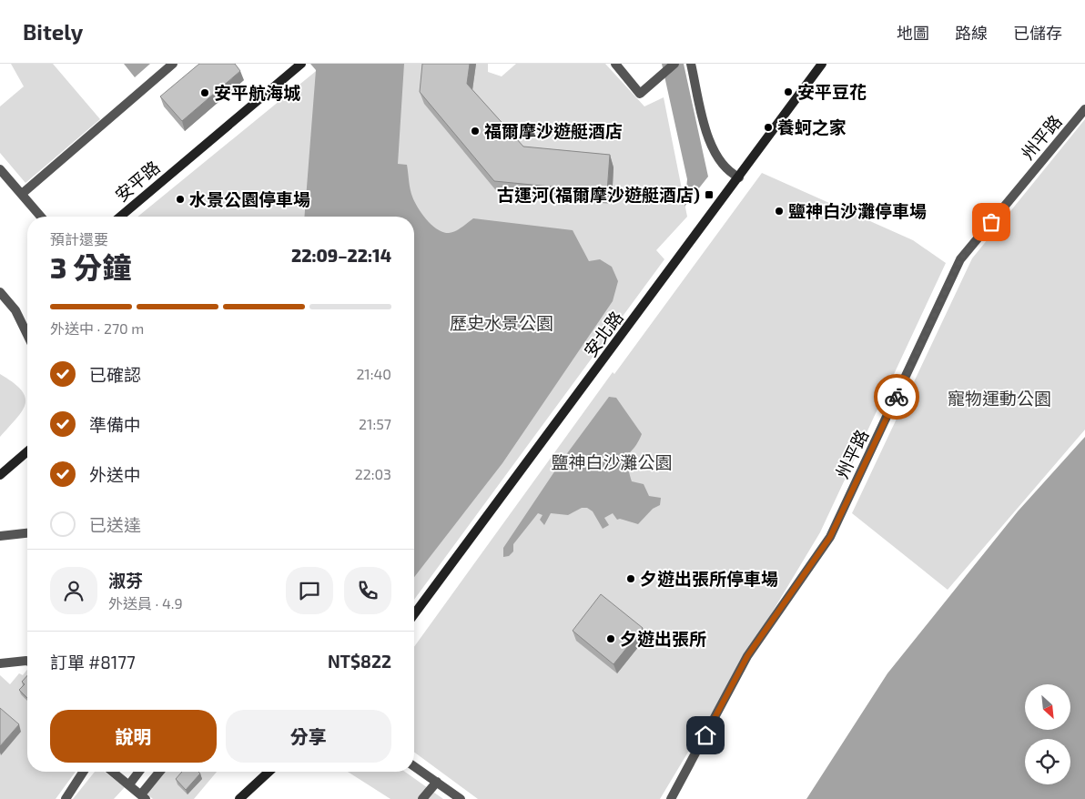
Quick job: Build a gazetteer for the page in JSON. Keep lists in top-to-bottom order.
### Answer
{
  "streets": {
    "street": ["州平路", "安平路", "安北路"]
  },
  "parks": ["歷史水景公園", "寵物運動公園", "鹽神白沙灘公園"],
  "places": {
    "other": [
      "安平豆花",
      "安平航海城",
      "養蚵之家",
      "福爾摩沙遊艇酒店",
      "水景公園停車場",
      "鹽神白沙灘停車場",
      "夕遊出張所停車場",
      "夕遊出張所"
    ],
    "transit": ["古運河(福爾摩沙遊艇酒店)"]
  },
  "north": "bottom right",
  "page": {
    "header": "Bitely",
    "nav": ["地圖", "路線", "已儲存"],
    "heading": ["3 分鐘", "預計還要", "22:09–22:14"],
    "panel": [
      "淑芬",
      "外送員 · 4.9",
      "訂單 #8177",
      "NT$822"
    ],
    "bar": "外送中 · 270 m",
    "list": [
      ["已確認", "21:40"],
      ["準備中", "21:57"],
      ["外送中", "22:03"],
      "已送達"
    ],
    "buttons": ["說明", "分享"]
  }
}
